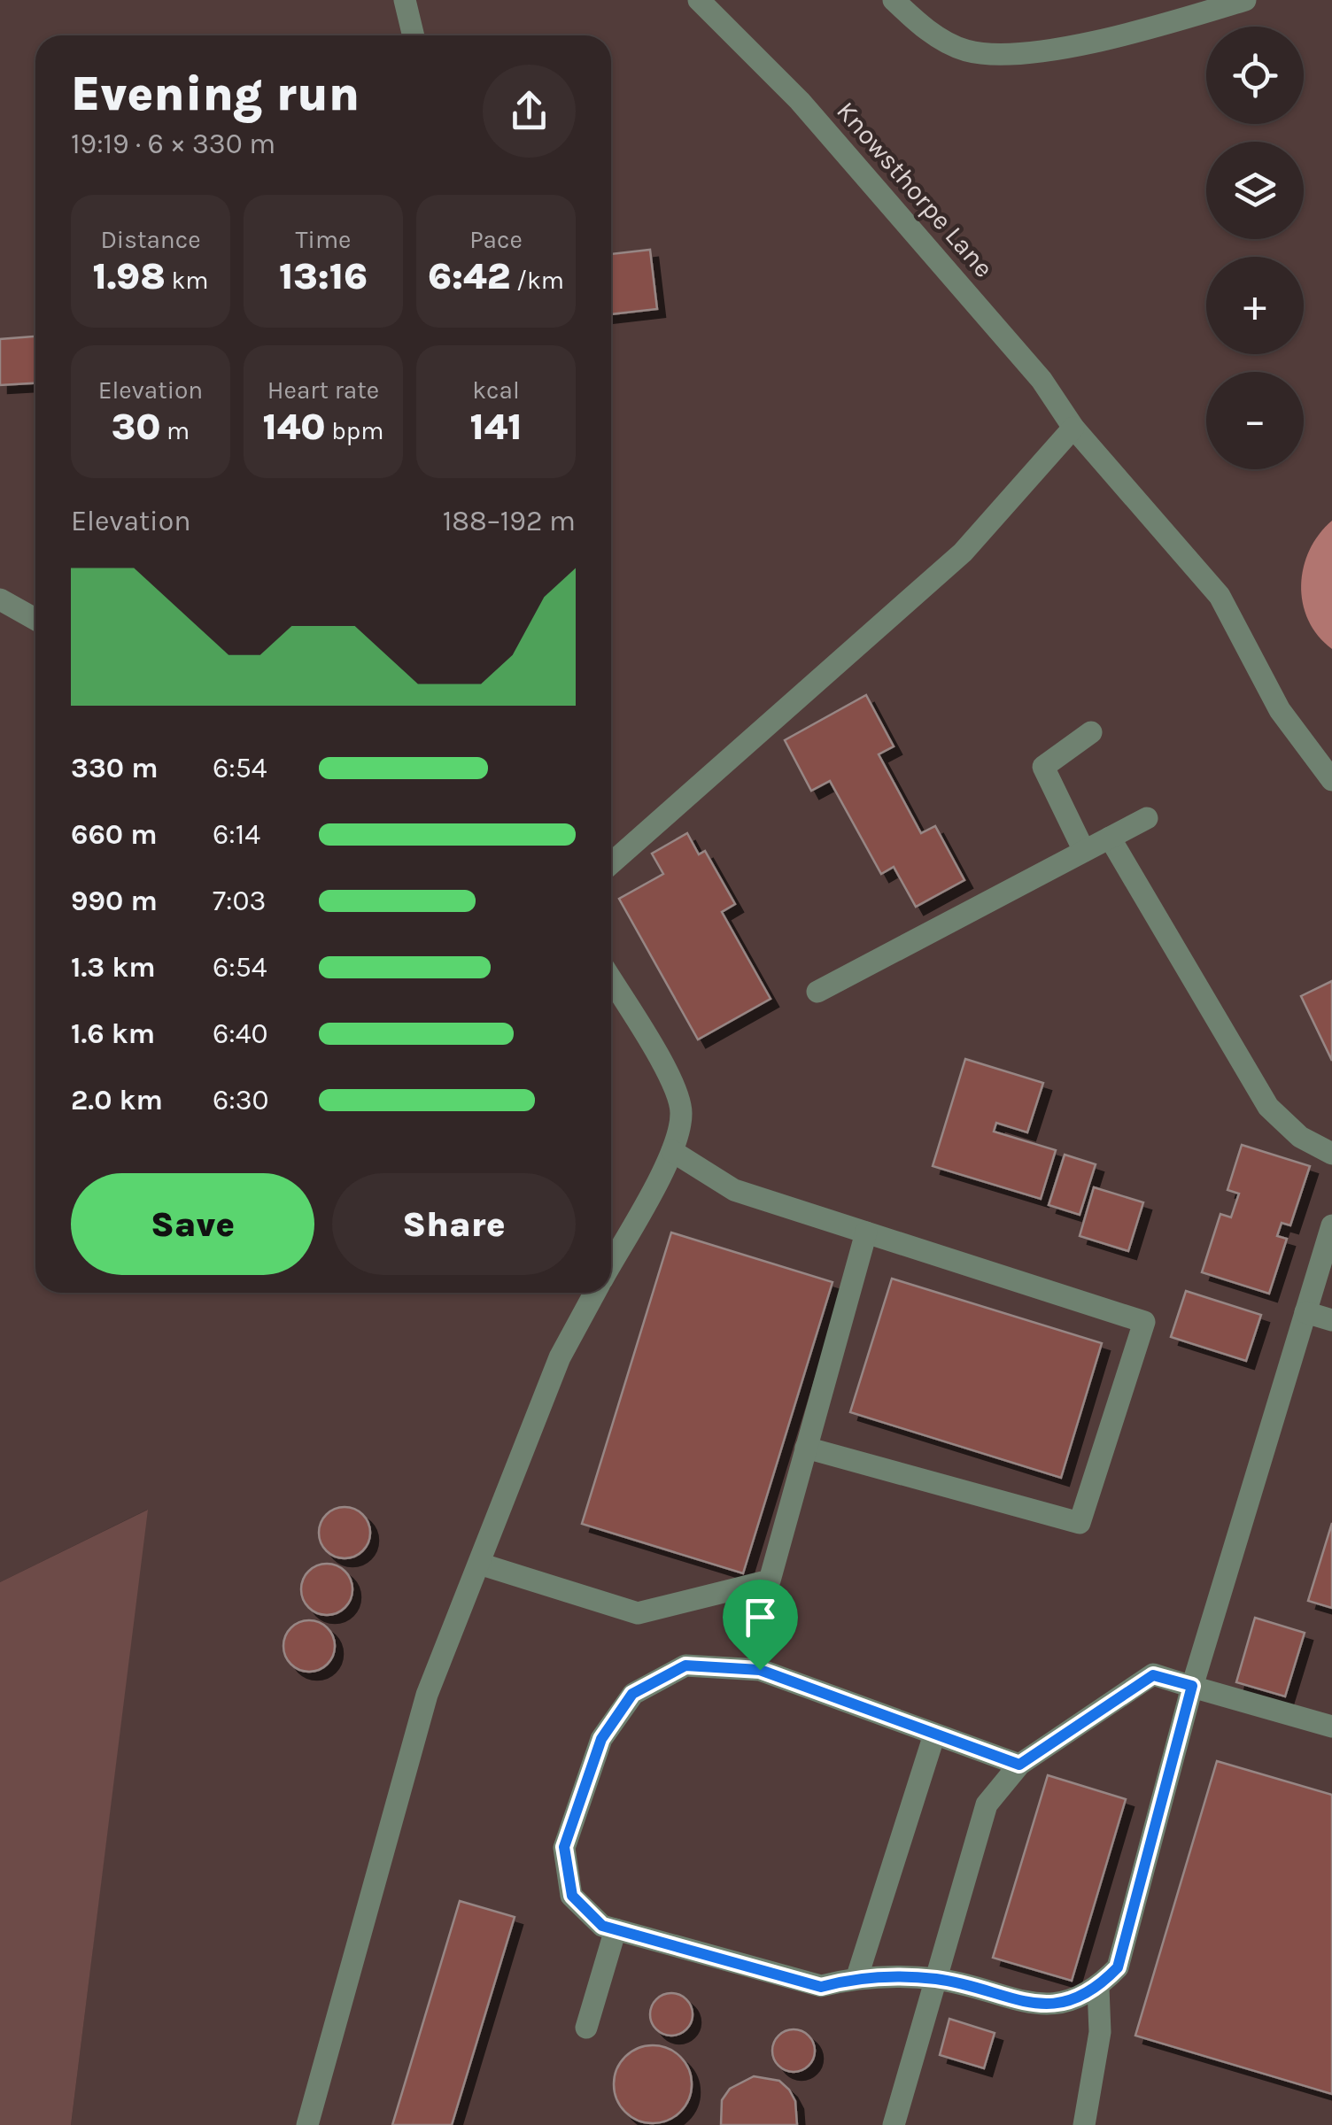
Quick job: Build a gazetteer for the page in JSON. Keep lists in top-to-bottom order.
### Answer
{
  "streets": {
    "street": ["Knowsthorpe Lane"]
  },
  "page": {
    "map_buttons": ["+", "−"],
    "heading": ["Evening run", "19:19 · 6 × 330 m"],
    "stats": [
      ["Distance", "1.98 km"],
      ["Time", "13:16"],
      ["Pace", "6:42 /km"],
      ["Elevation", "30 m"],
      ["Heart rate", "140 bpm"],
      ["kcal", "141"]
    ],
    "chart": ["Elevation", "188–192 m"],
    "list": [
      {
        "name": "330 m",
        "note": "6:54"
      },
      {
        "name": "660 m",
        "note": "6:14"
      },
      {
        "name": "990 m",
        "note": "7:03"
      },
      {
        "name": "1.3 km",
        "note": "6:54"
      },
      {
        "name": "1.6 km",
        "note": "6:40"
      },
      {
        "name": "2.0 km",
        "note": "6:30"
      }
    ],
    "buttons": ["Save", "Share"]
  }
}
